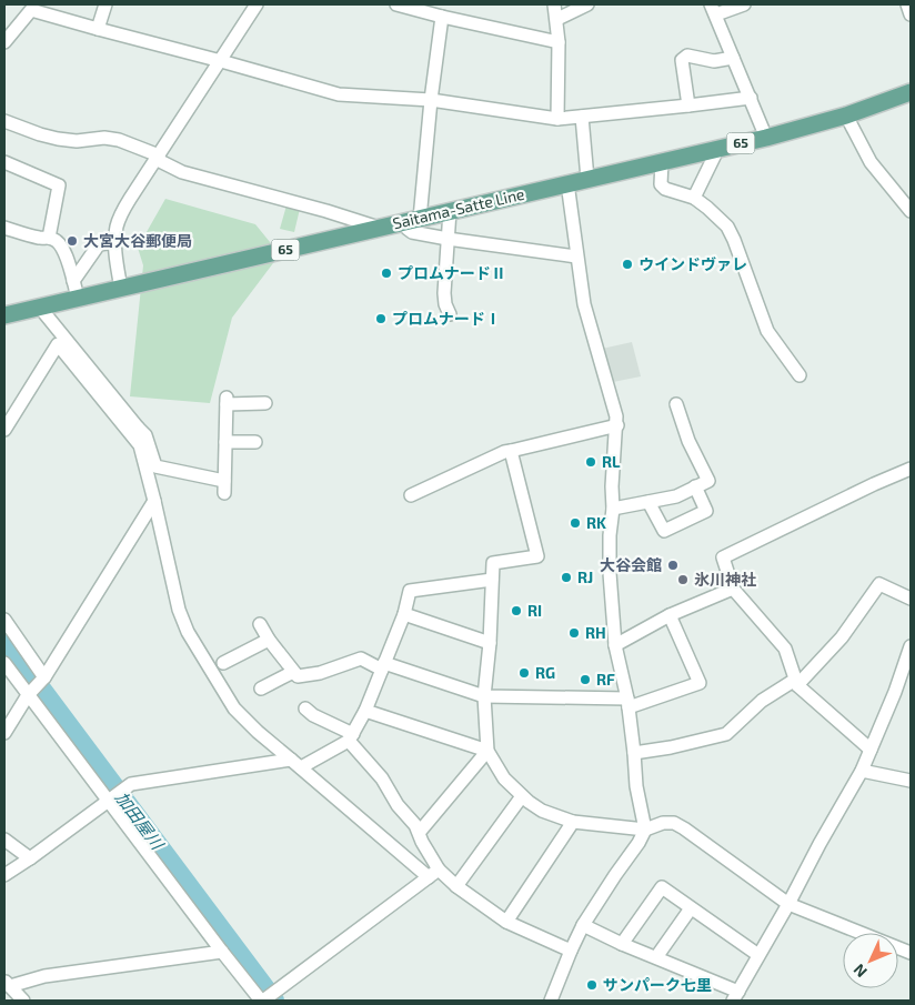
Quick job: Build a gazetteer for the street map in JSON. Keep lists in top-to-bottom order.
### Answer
{
  "streets": {
    "main road": ["65", "Saitama-Satte Line"]
  },
  "water": ["加田屋川"],
  "places": [
    "大宮大谷郵便局",
    "ウインドヴァレ",
    "プロムナードⅡ",
    "プロムナードⅠ",
    "RL",
    "RK",
    "大谷会館",
    "RJ",
    "氷川神社",
    "RI",
    "RH",
    "RG",
    "RF",
    "サンパーク七里"
  ],
  "north": "bottom left"
}
